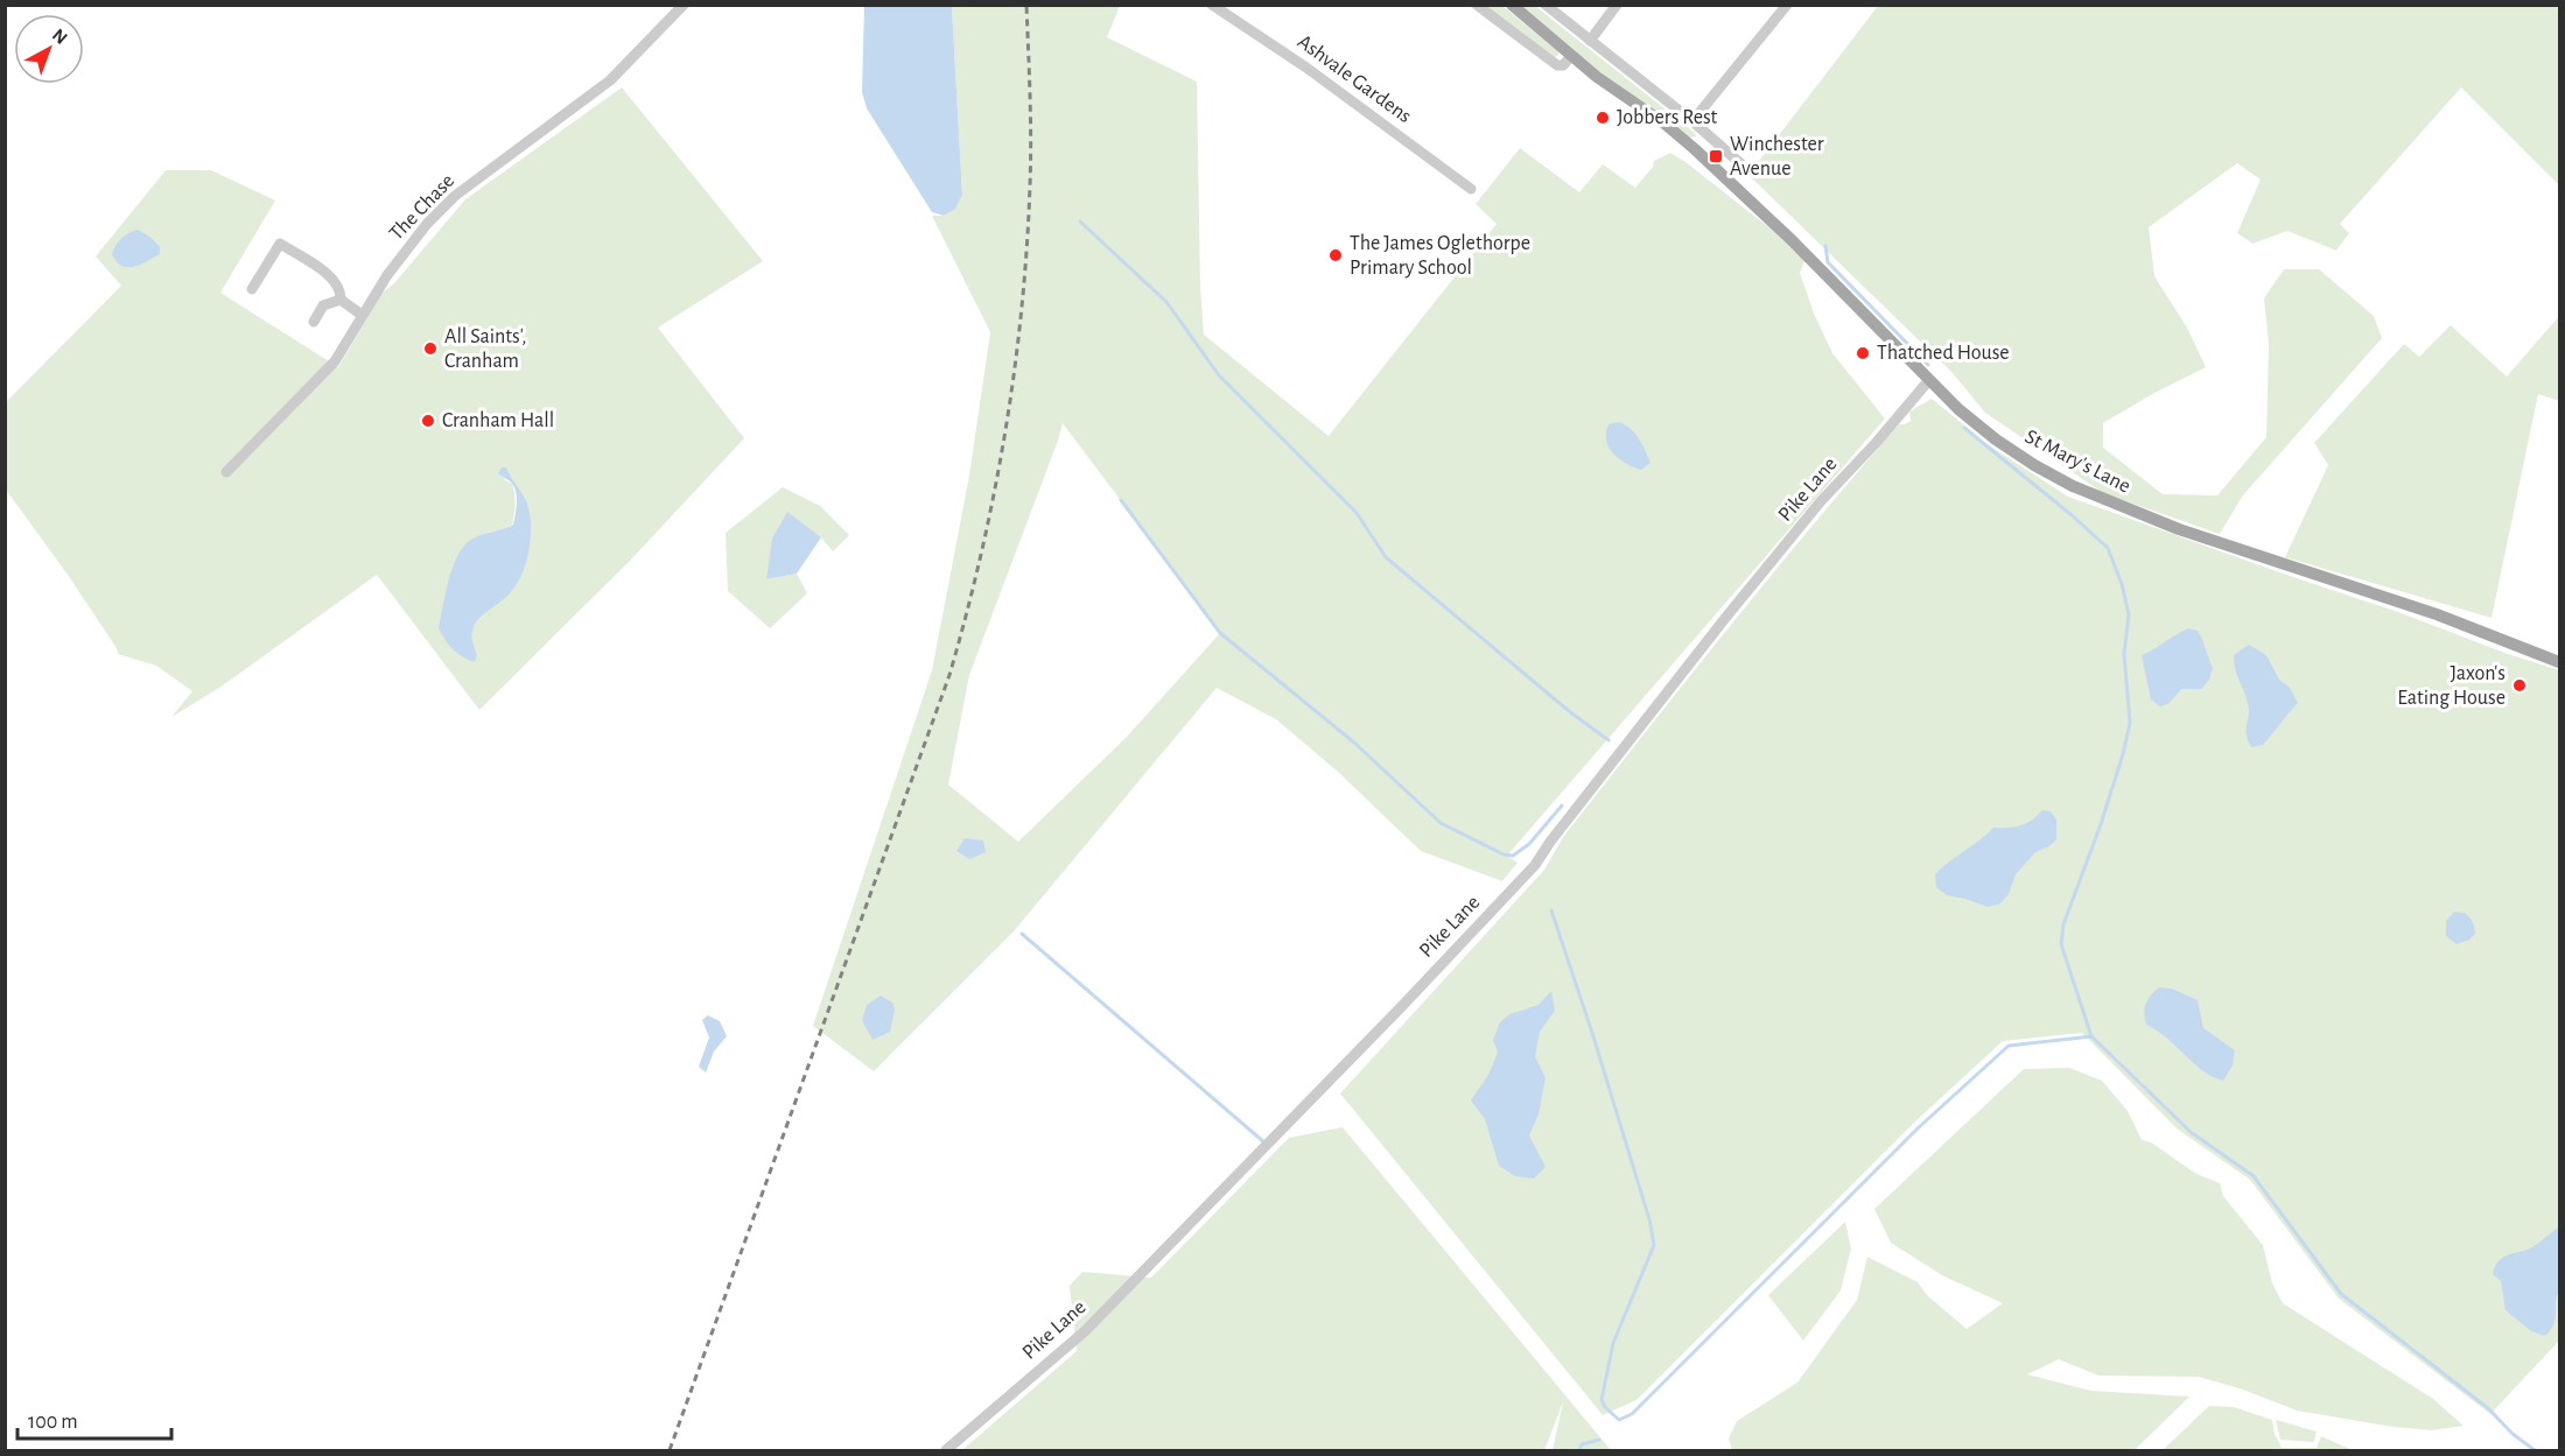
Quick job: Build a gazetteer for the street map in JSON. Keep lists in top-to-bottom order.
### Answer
{
  "streets": {
    "main road": ["St Mary's Lane"],
    "street": ["Ashvale Gardens", "The Chase", "Pike Lane"]
  },
  "crossings": [
    ["St Mary's Lane", "Pike Lane"]
  ],
  "places": {
    "other": [
      "Jobbers Rest",
      "The James Oglethorpe Primary School",
      "All Saints', Cranham",
      "Thatched House",
      "Cranham Hall",
      "Jaxon's Eating House"
    ],
    "transit": ["Winchester Avenue"]
  },
  "scale_bar": "100 m",
  "north": "top right"
}
